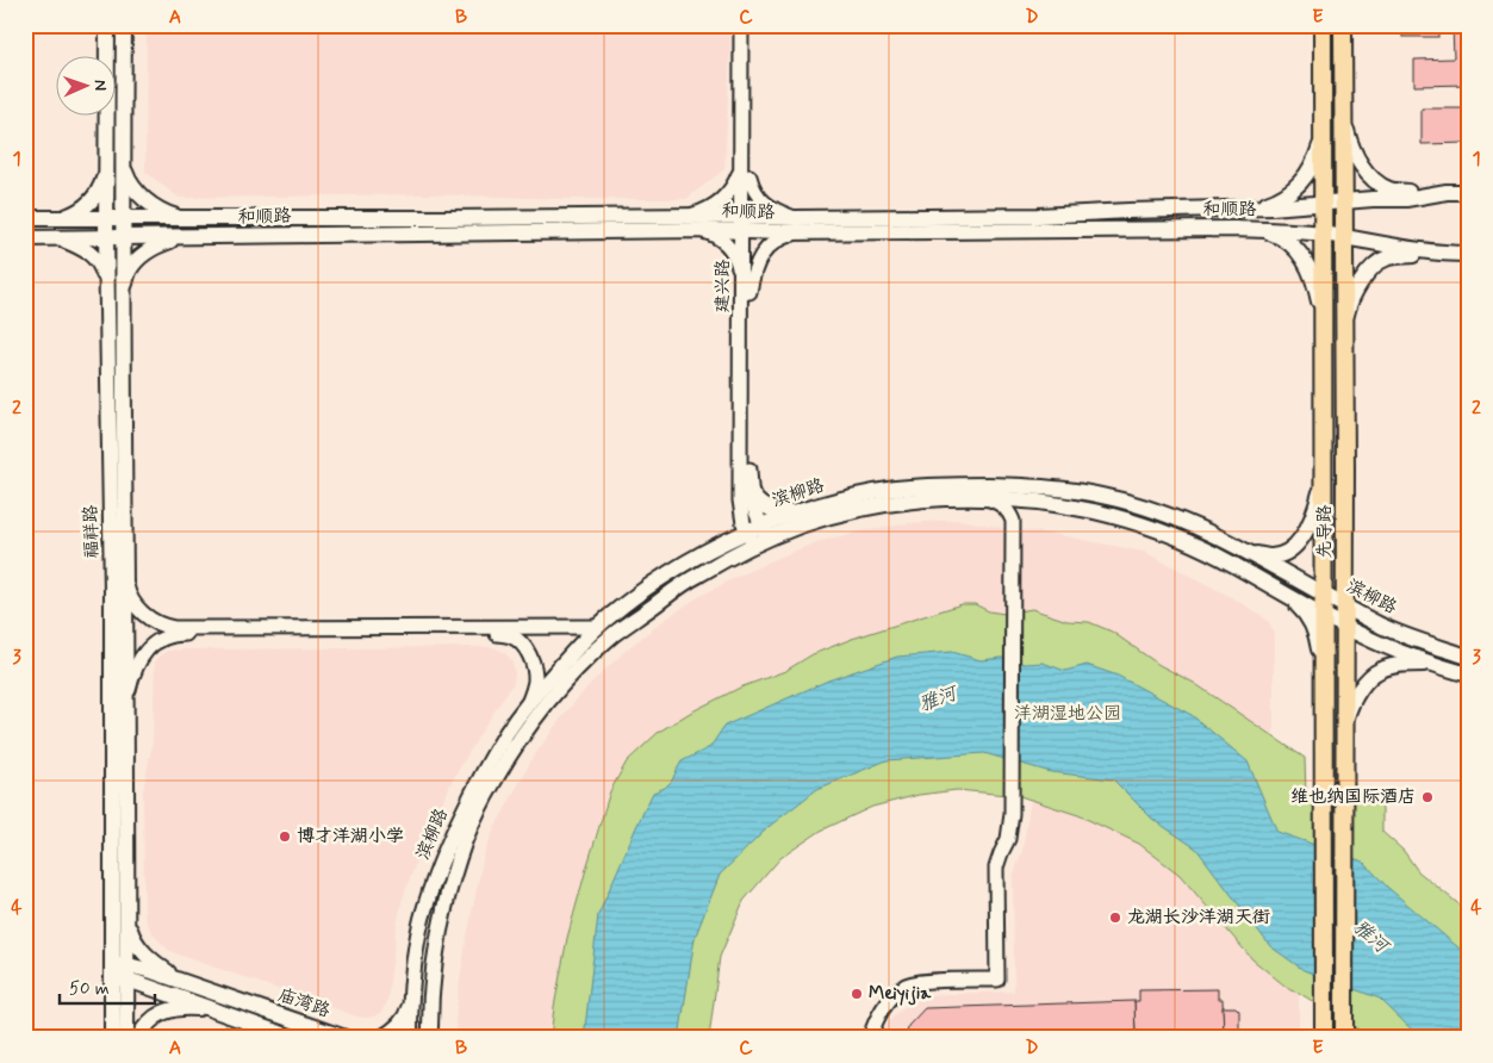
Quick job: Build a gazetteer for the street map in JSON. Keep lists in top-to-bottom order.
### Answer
{
  "streets": {
    "main road": [
      "和顺路",
      "滨柳路",
      "福祥路",
      "先导路",
      "庙湾路"
    ],
    "street": ["建兴路"]
  },
  "crossings": [
    ["和顺路", "建兴路"],
    ["和顺路", "福祥路"],
    ["和顺路", "先导路"],
    ["建兴路", "滨柳路"],
    ["滨柳路", "先导路"],
    ["福祥路", "庙湾路"]
  ],
  "water": ["雅河"],
  "parks": ["洋湖湿地公园"],
  "places": [
    "维也纳国际酒店",
    "博才洋湖小学",
    "龙湖长沙洋湖天街",
    "Meiyijia"
  ],
  "scale_bar": "50 m",
  "north": "right",
  "grid": {
    "columns": [
      "A",
      "B",
      "C",
      "D",
      "E"
    ],
    "rows": [
      "1",
      "2",
      "3",
      "4"
    ]
  }
}
